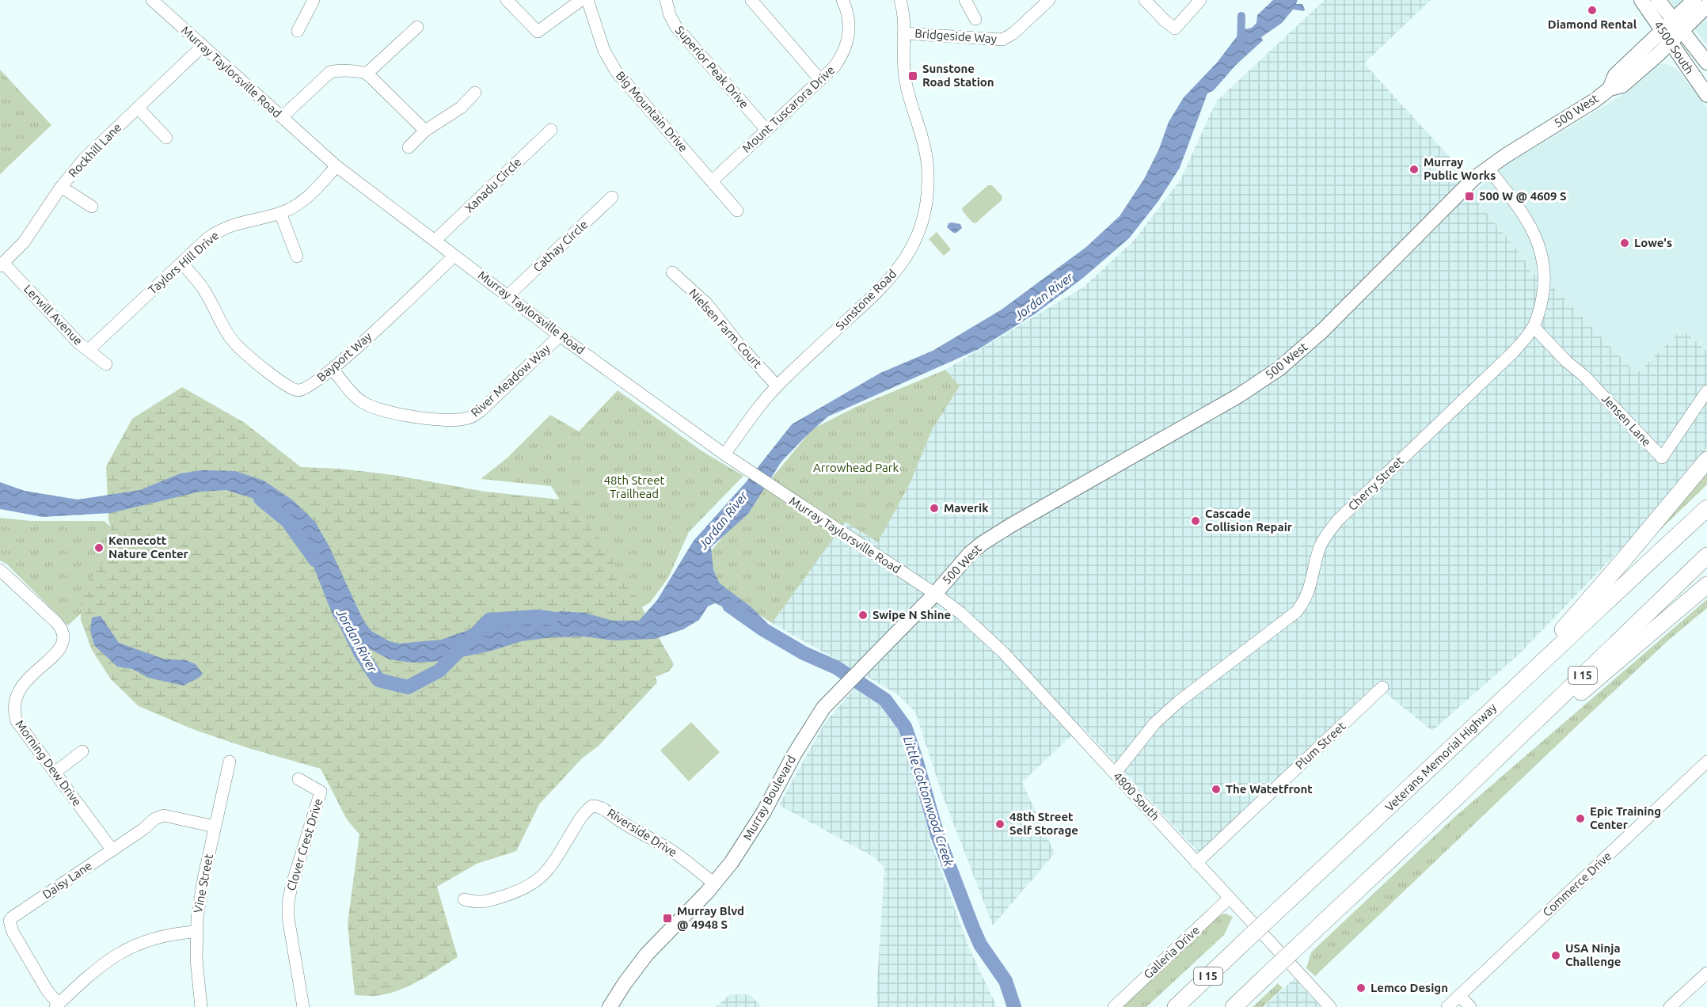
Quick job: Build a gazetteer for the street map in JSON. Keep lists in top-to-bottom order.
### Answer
{
  "streets": {
    "highway": ["I 15", "Veterans Memorial Highway"],
    "main road": ["4500 South", "500 West", "Murray Boulevard"],
    "street": [
      "Bridgeside Way",
      "Superior Peak Drive",
      "Murray Taylorsville Road",
      "Mount Tuscarora Drive",
      "Big Mountain Drive",
      "Rockhill Lane",
      "Xanadu Circle",
      "Cathay Circle",
      "Taylors Hill Drive",
      "Sunstone Road",
      "Lerwill Avenue",
      "Nielsen Farm Court",
      "Bayport Way",
      "River Meadow Way",
      "Jensen Lane",
      "Cherry Street",
      "Plum Street",
      "Morning Dew Drive",
      "4800 South",
      "Riverside Drive",
      "Clover Crest Drive",
      "Daisy Lane",
      "Vine Street",
      "Commerce Drive",
      "Galleria Drive"
    ]
  },
  "crossings": [
    ["Bridgeside Way", "Sunstone Road"],
    ["4500 South", "500 West"],
    ["Superior Peak Drive", "Mount Tuscarora Drive"],
    ["Murray Taylorsville Road", "500 West"],
    ["Murray Taylorsville Road", "Rockhill Lane"],
    ["Murray Taylorsville Road", "Xanadu Circle"],
    ["Murray Taylorsville Road", "Cathay Circle"],
    ["Murray Taylorsville Road", "Taylors Hill Drive"],
    ["Murray Taylorsville Road", "Sunstone Road"],
    ["Murray Taylorsville Road", "Bayport Way"],
    ["Murray Taylorsville Road", "River Meadow Way"],
    ["Murray Taylorsville Road", "4800 South"],
    ["Murray Taylorsville Road", "Murray Boulevard"],
    ["Mount Tuscarora Drive", "Big Mountain Drive"],
    ["500 West", "Cherry Street"],
    ["500 West", "4800 South"],
    ["500 West", "Murray Boulevard"],
    ["Rockhill Lane", "Lerwill Avenue"],
    ["Taylors Hill Drive", "Lerwill Avenue"],
    ["Taylors Hill Drive", "Bayport Way"],
    ["Sunstone Road", "Nielsen Farm Court"],
    ["Bayport Way", "River Meadow Way"],
    ["Jensen Lane", "Cherry Street"],
    ["Cherry Street", "4800 South"],
    ["Plum Street", "4800 South"],
    ["Morning Dew Drive", "Daisy Lane"],
    ["4800 South", "Murray Boulevard"],
    ["4800 South", "Galleria Drive"],
    ["Murray Boulevard", "Riverside Drive"],
    ["Daisy Lane", "Vine Street"]
  ],
  "water": ["Jordan River", "Little Cottonwood Creek"],
  "parks": ["Arrowhead Park", "48th Street Trailhead"],
  "places": {
    "other": [
      "Diamond Rental",
      "Murray Public Works",
      "Lowe's",
      "Maverik",
      "Cascade Collision Repair",
      "Kennecott Nature Center",
      "Swipe N Shine",
      "The Watetfront",
      "Epic Training Center",
      "48th Street Self Storage",
      "USA Ninja Challenge",
      "Lemco Design"
    ],
    "transit": ["Sunstone Road Station", "500 W @ 4609 S", "Murray Blvd @ 4948 S"]
  }
}
